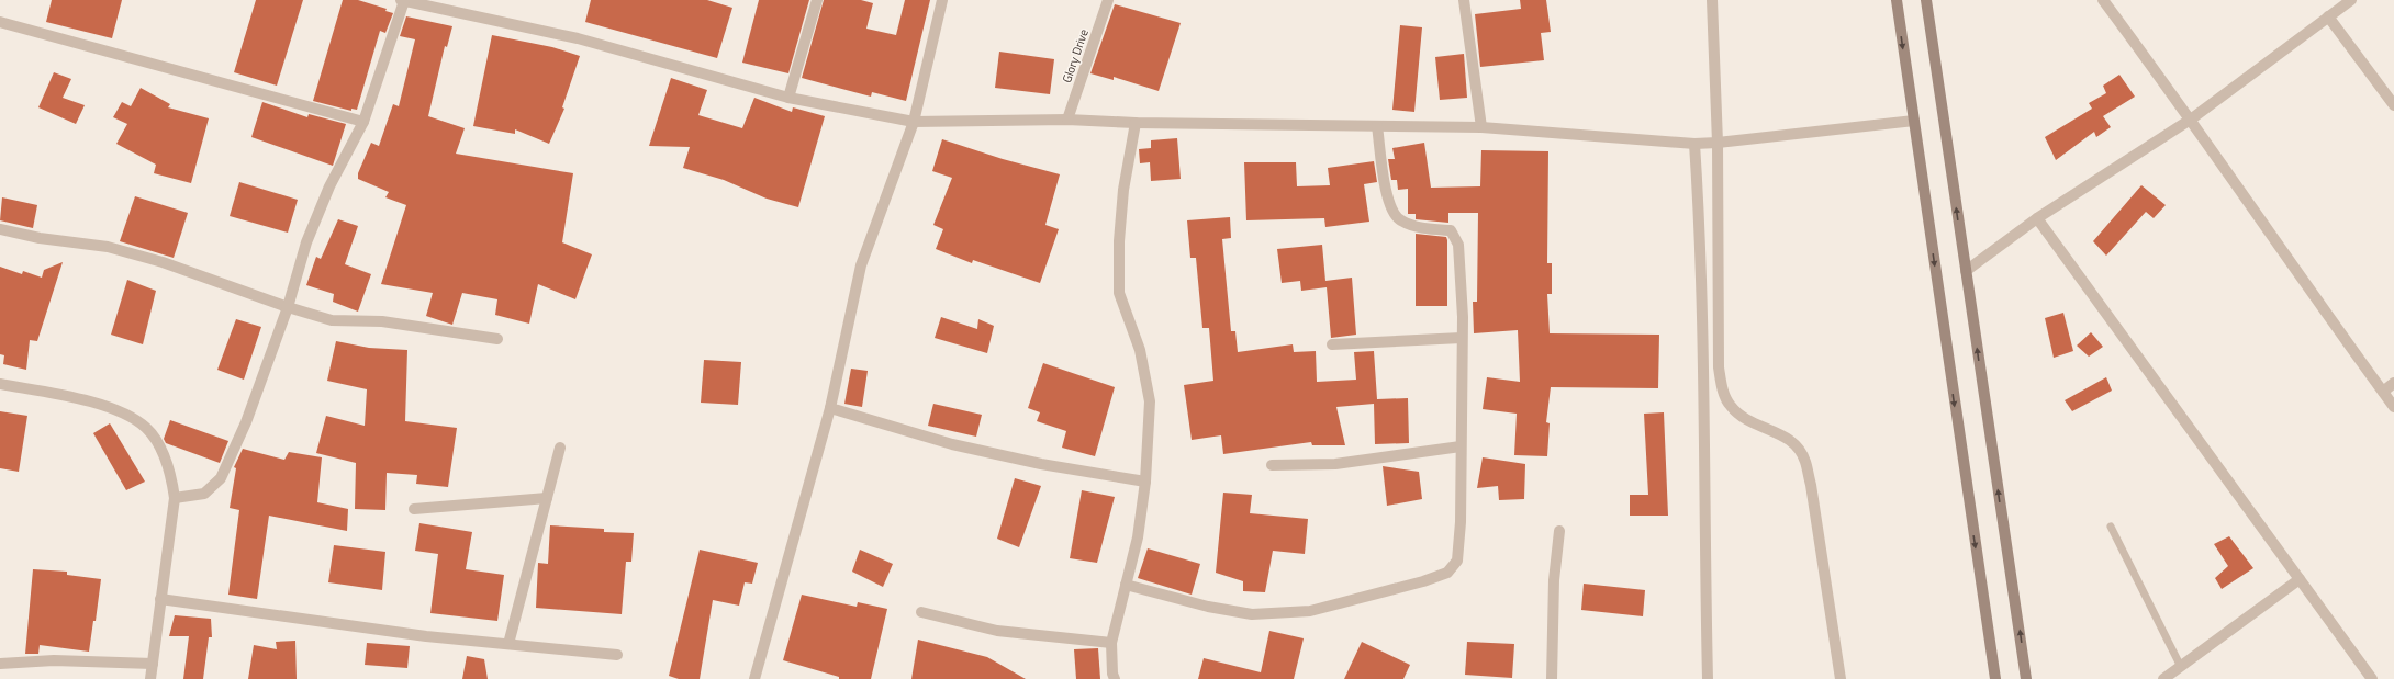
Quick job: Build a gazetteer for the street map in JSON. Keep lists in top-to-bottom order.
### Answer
{
  "streets": {
    "street": ["Glory Drive"]
  }
}
